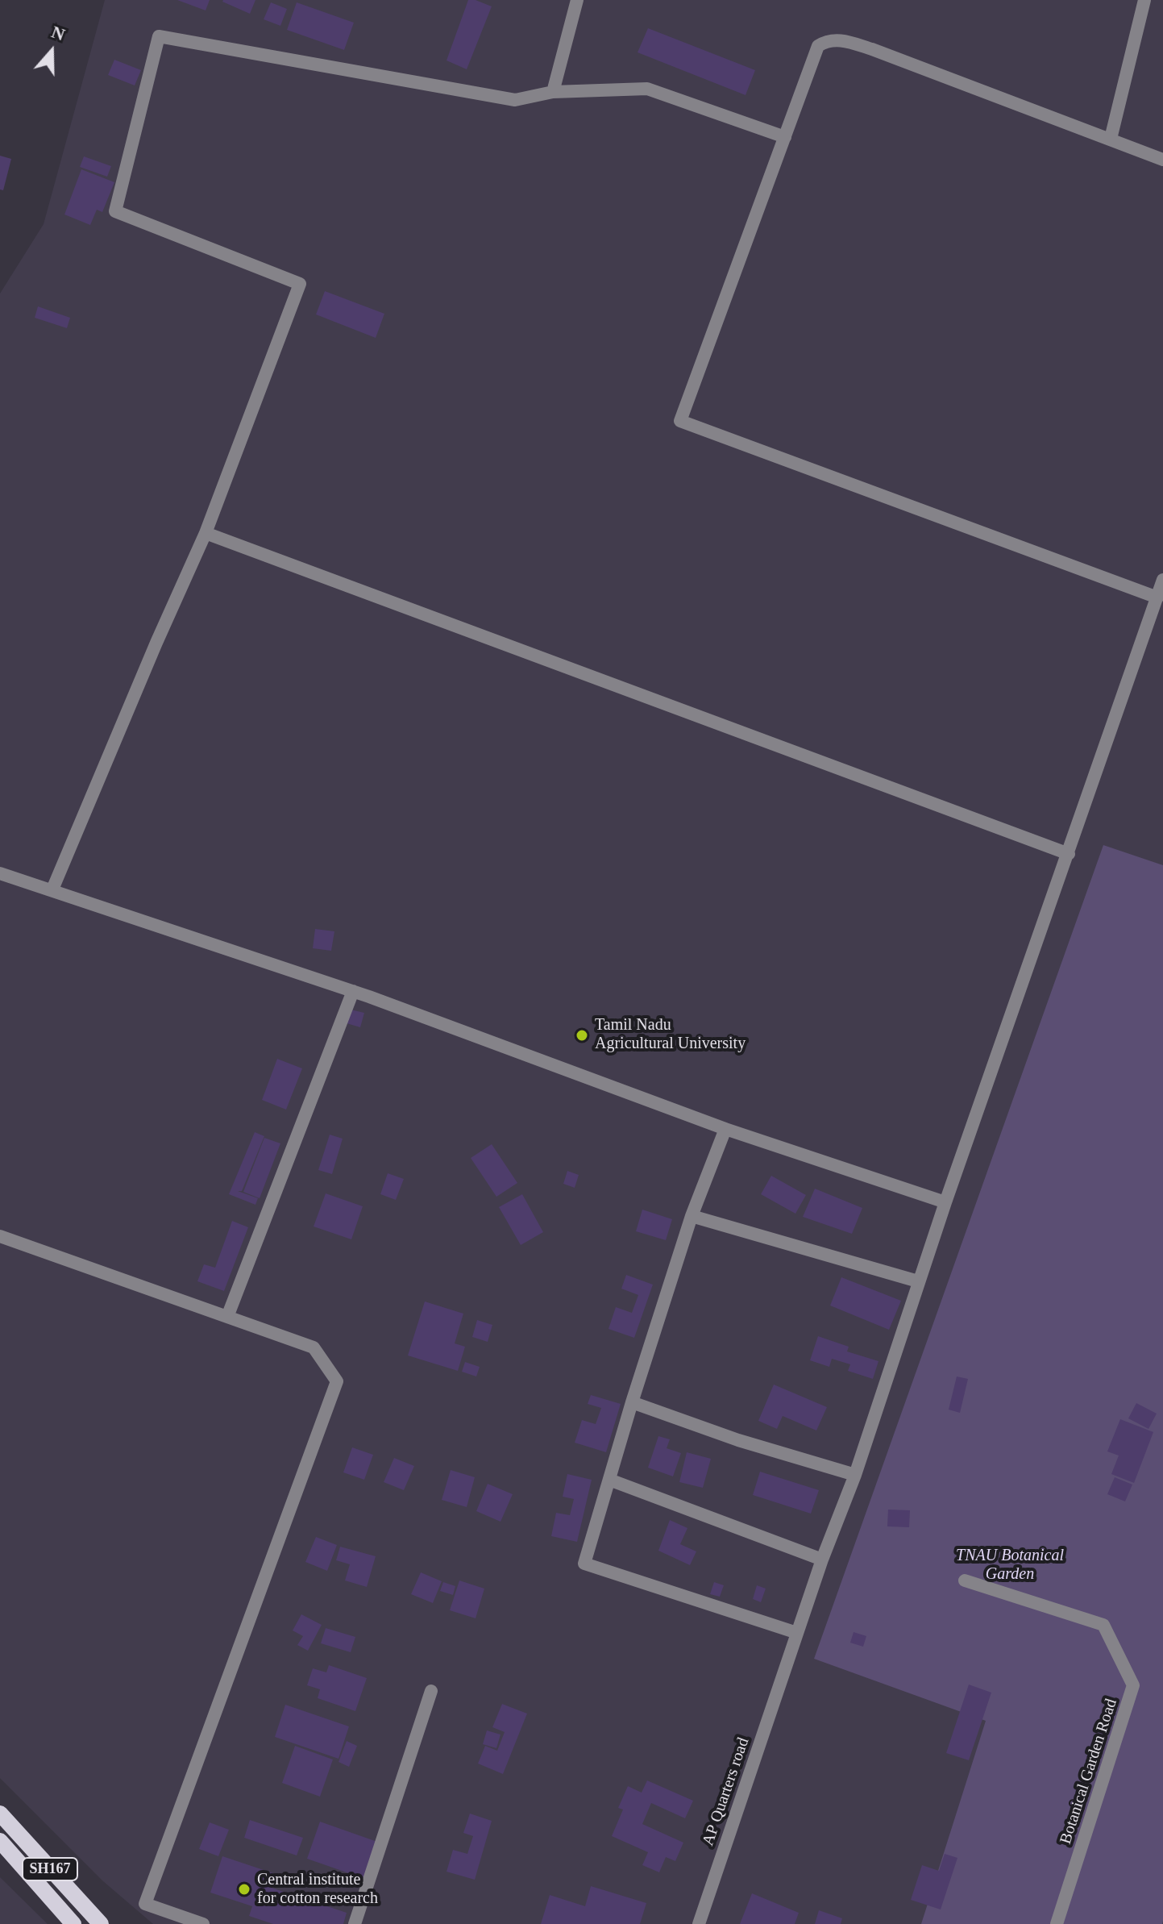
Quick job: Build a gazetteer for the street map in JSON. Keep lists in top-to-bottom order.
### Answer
{
  "streets": {
    "main road": ["SH167"],
    "street": ["Botanical Garden Road", "AP Quarters road"]
  },
  "parks": ["TNAU Botanical Garden"],
  "places": ["Tamil Nadu Agricultural University", "Central institute for cotton research"],
  "north": "top"
}
